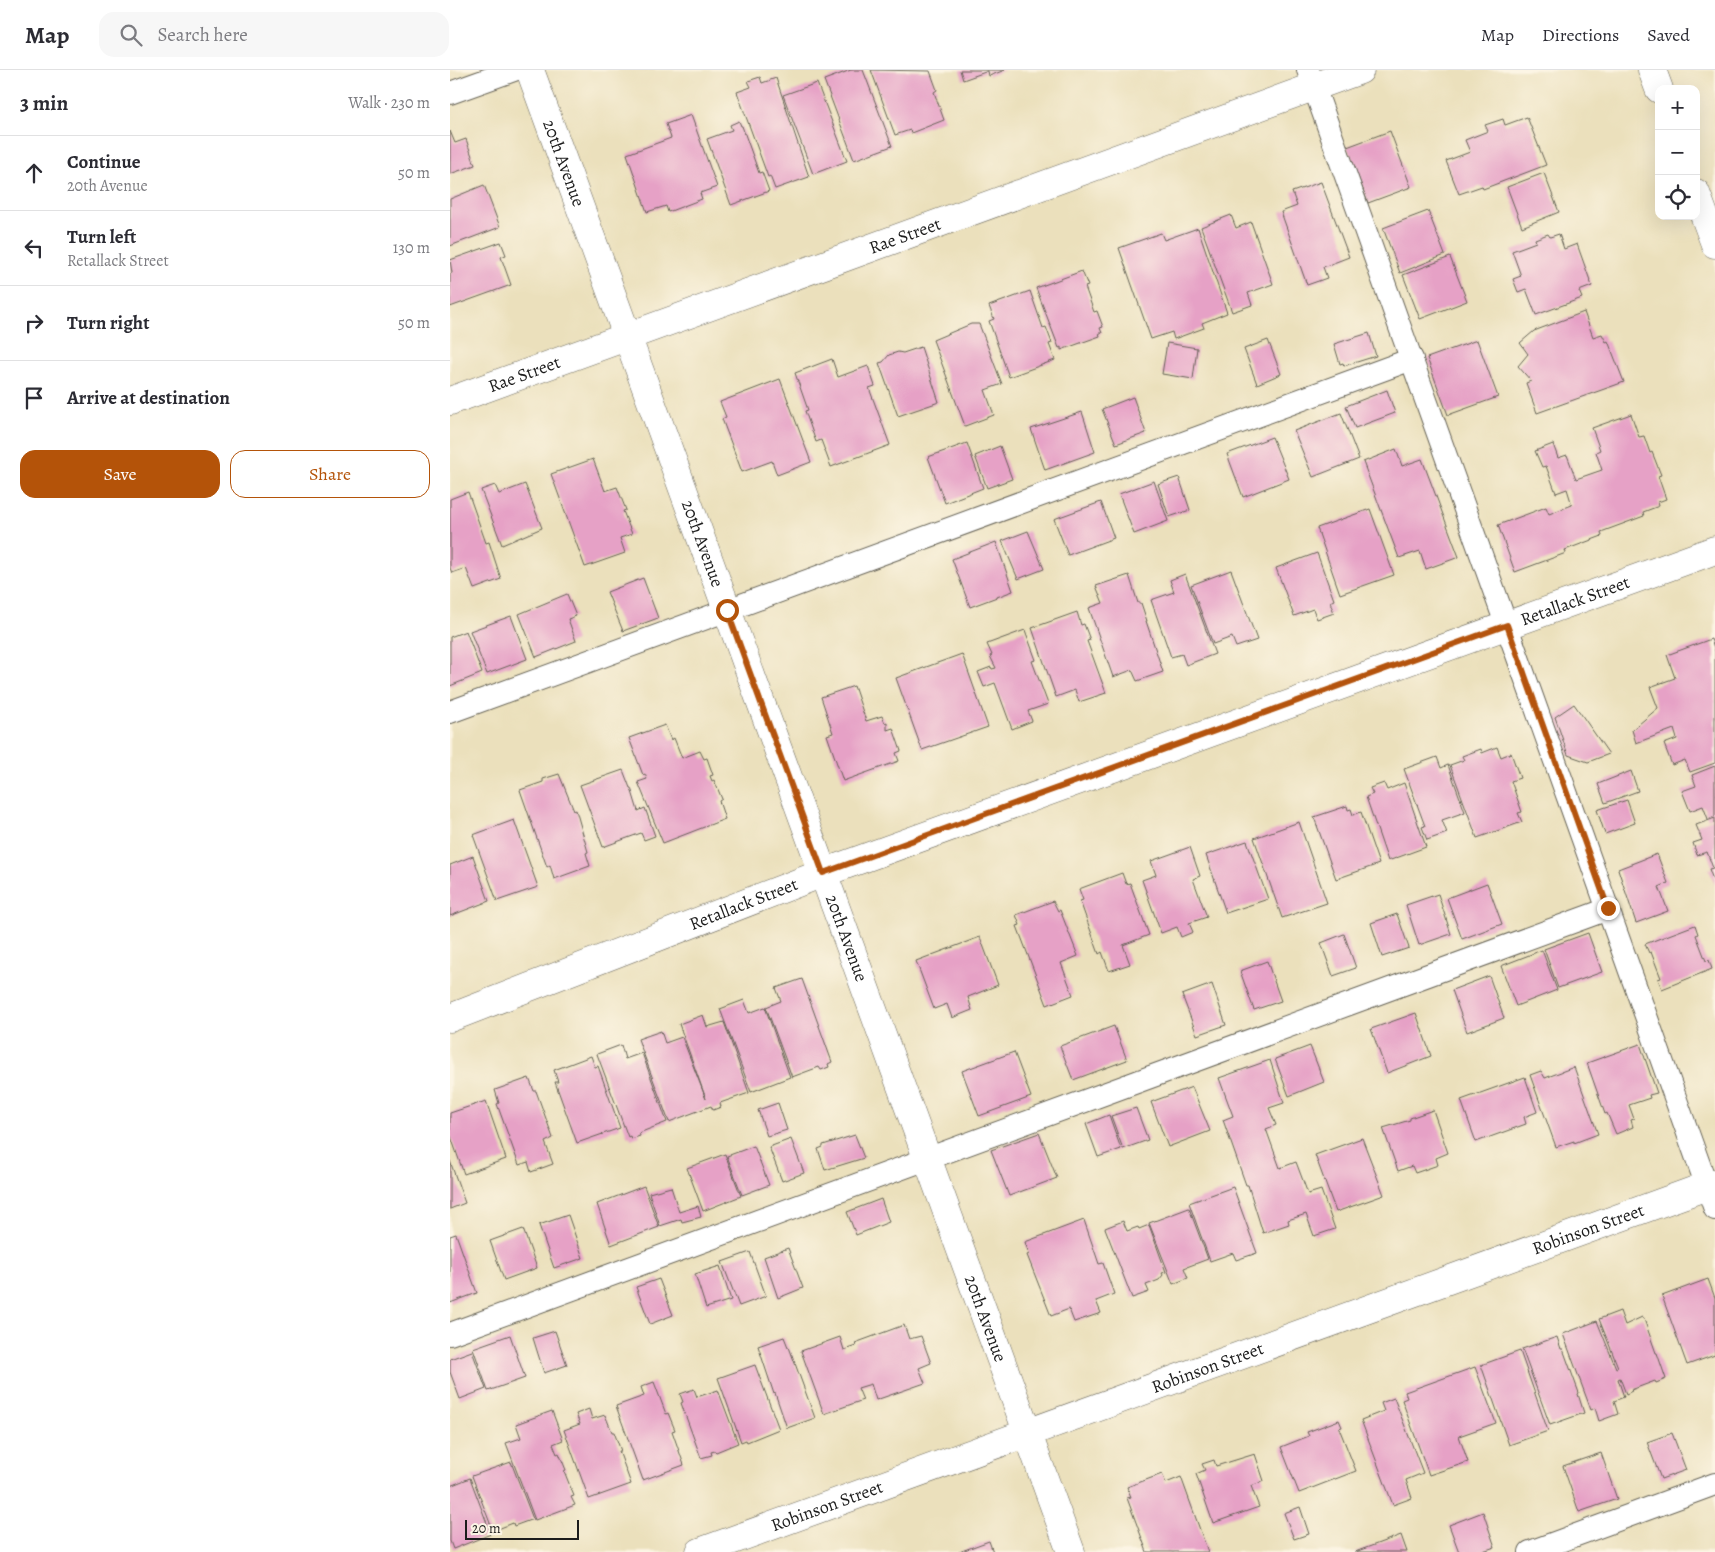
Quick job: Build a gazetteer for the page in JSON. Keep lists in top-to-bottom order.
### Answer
{
  "streets": {
    "street": [
      "20th Avenue",
      "Rae Street",
      "Retallack Street",
      "Robinson Street"
    ]
  },
  "crossings": [
    ["20th Avenue", "Rae Street"],
    ["20th Avenue", "Retallack Street"],
    ["20th Avenue", "Robinson Street"]
  ],
  "scale_bar": "20 m",
  "page": {
    "header": "Map",
    "search": "Search here",
    "nav": ["Map", "Directions", "Saved"],
    "heading": ["3 min", "Walk · 230 m"],
    "map_buttons": ["+", "−"],
    "list": [
      ["Continue", "20th Avenue", "50 m"],
      ["Turn left", "Retallack Street", "130 m"],
      ["Turn right", "50 m"],
      "Arrive at destination"
    ],
    "buttons": ["Save", "Share"],
    "scale": "20 m"
  }
}
